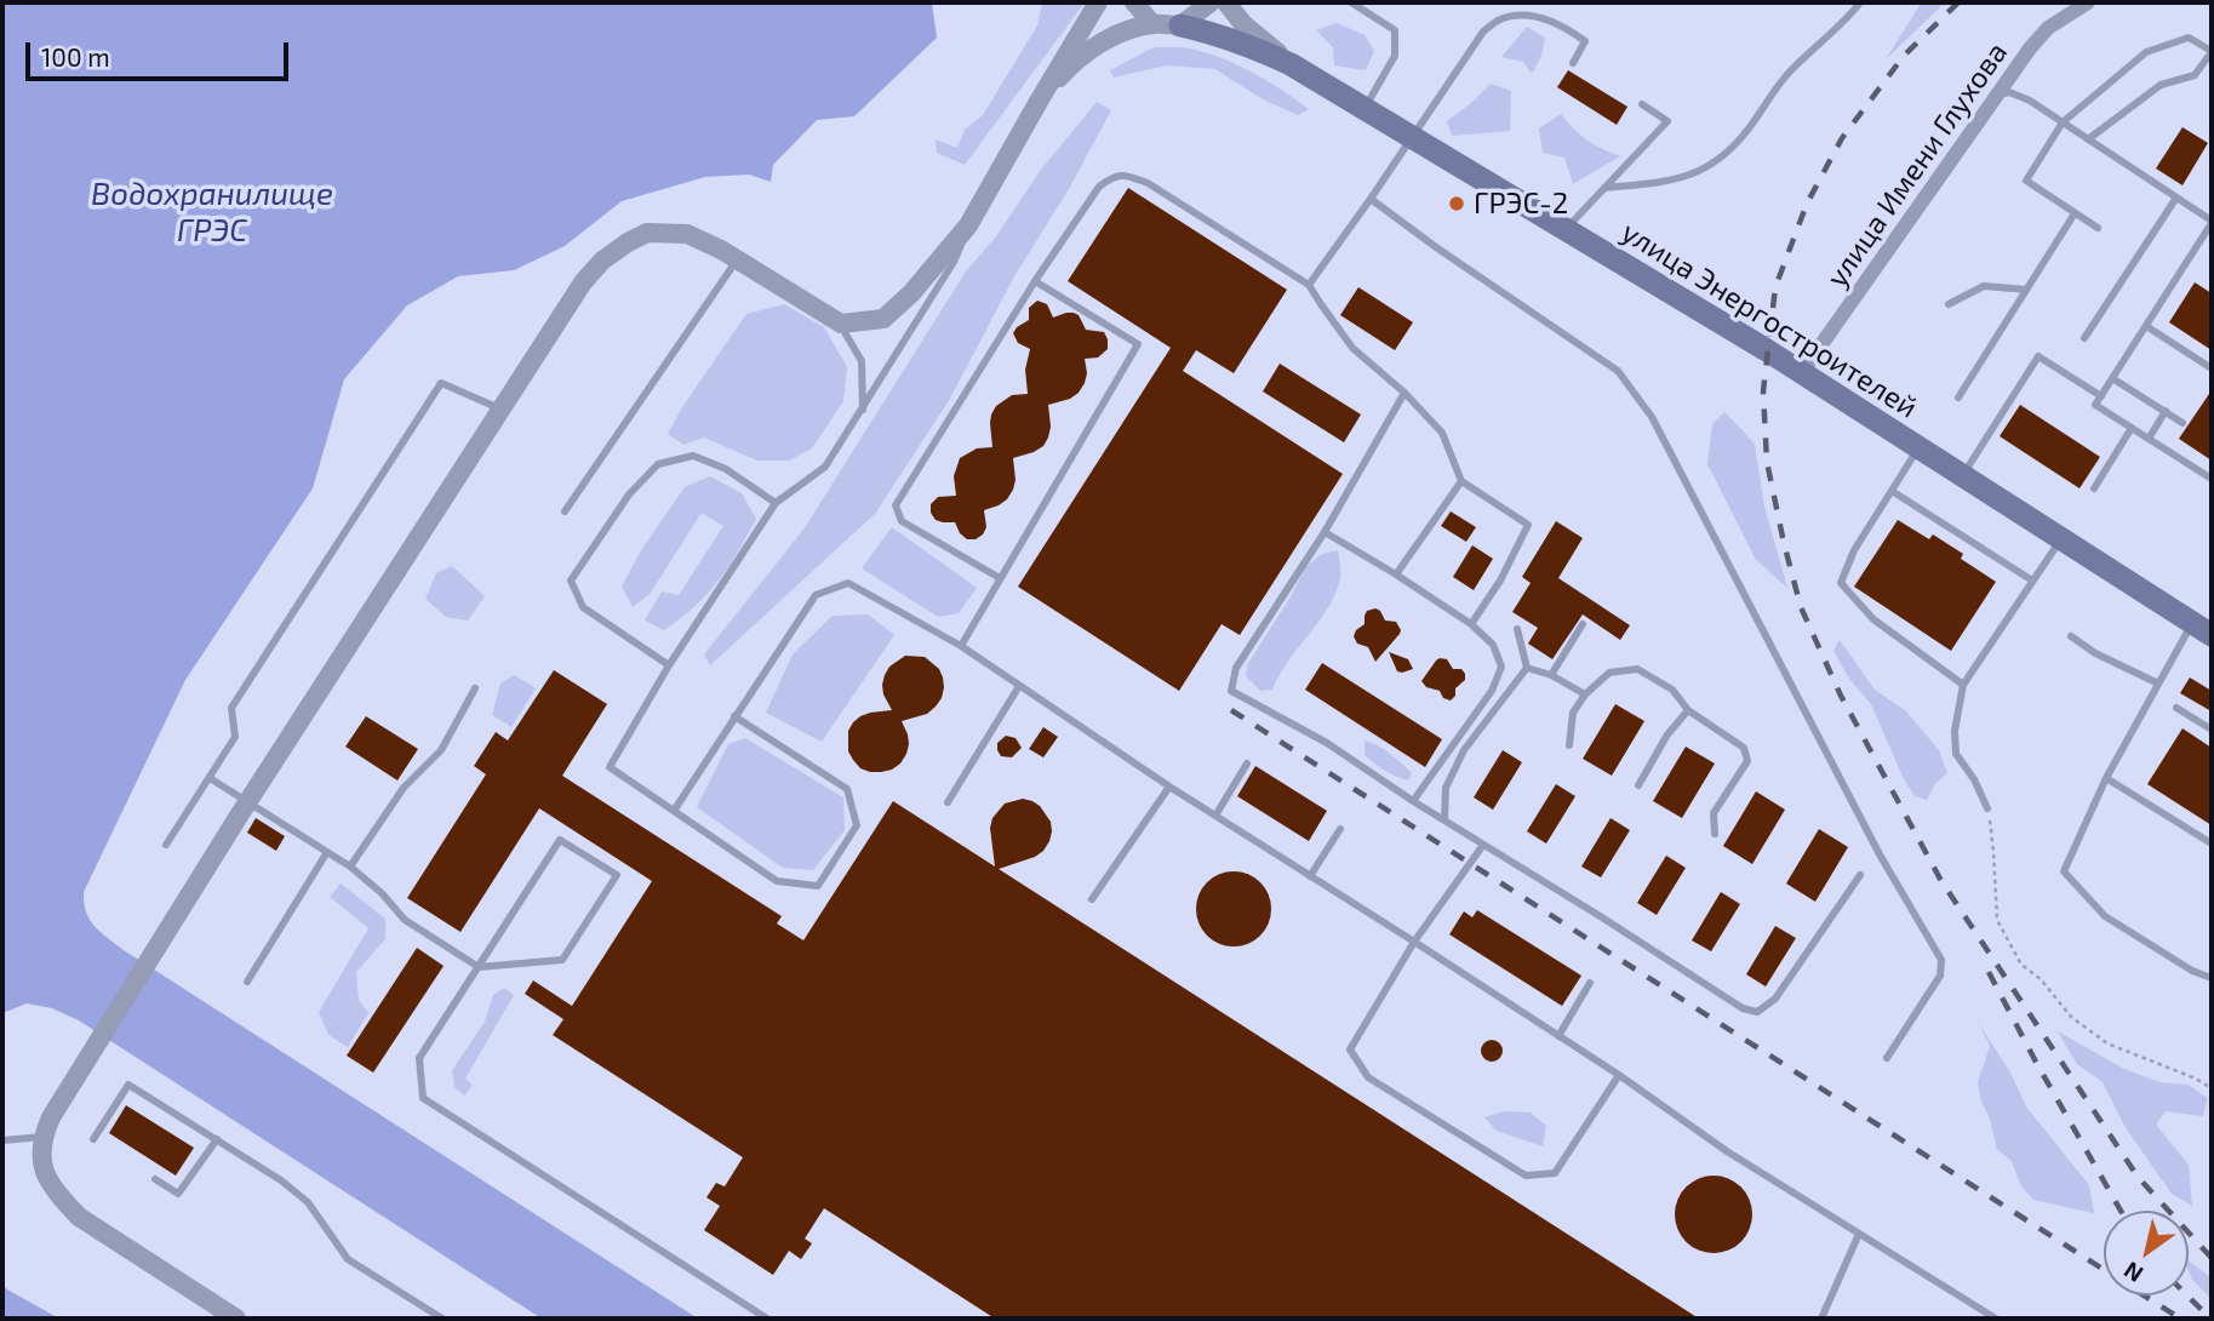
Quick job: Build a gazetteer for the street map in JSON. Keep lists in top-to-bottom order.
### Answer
{
  "streets": {
    "main road": ["улица Энергостроителей"],
    "street": ["улица Имени Глухова"]
  },
  "crossings": [
    ["улица Имени Глухова", "улица Энергостроителей"]
  ],
  "water": ["Водохранилище ГРЭС"],
  "places": ["ГРЭС-2"],
  "scale_bar": "100 m",
  "north": "bottom left"
}
